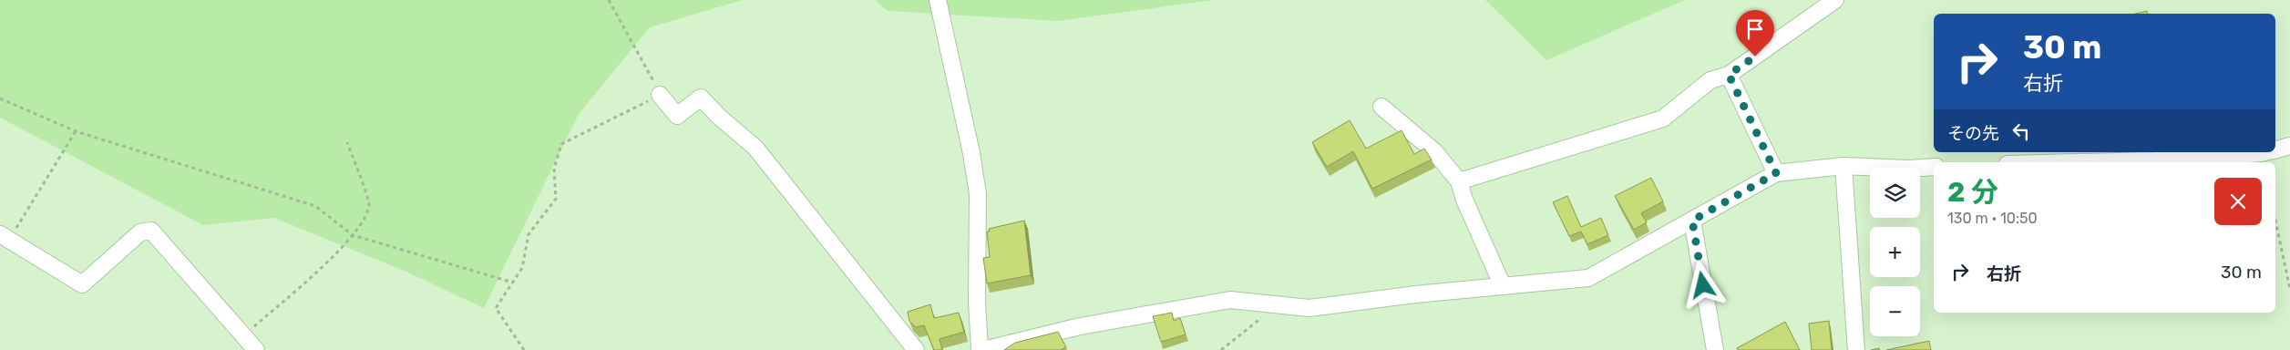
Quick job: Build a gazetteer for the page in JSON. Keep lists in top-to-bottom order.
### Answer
{
  "page": {
    "turn": ["30 m", "右折"],
    "then": "その先",
    "heading": ["2 分", "130 m · 10:50"],
    "map_buttons": ["+", "−"],
    "list": [
      {
        "name": "右折",
        "value": "30 m"
      }
    ]
  }
}
